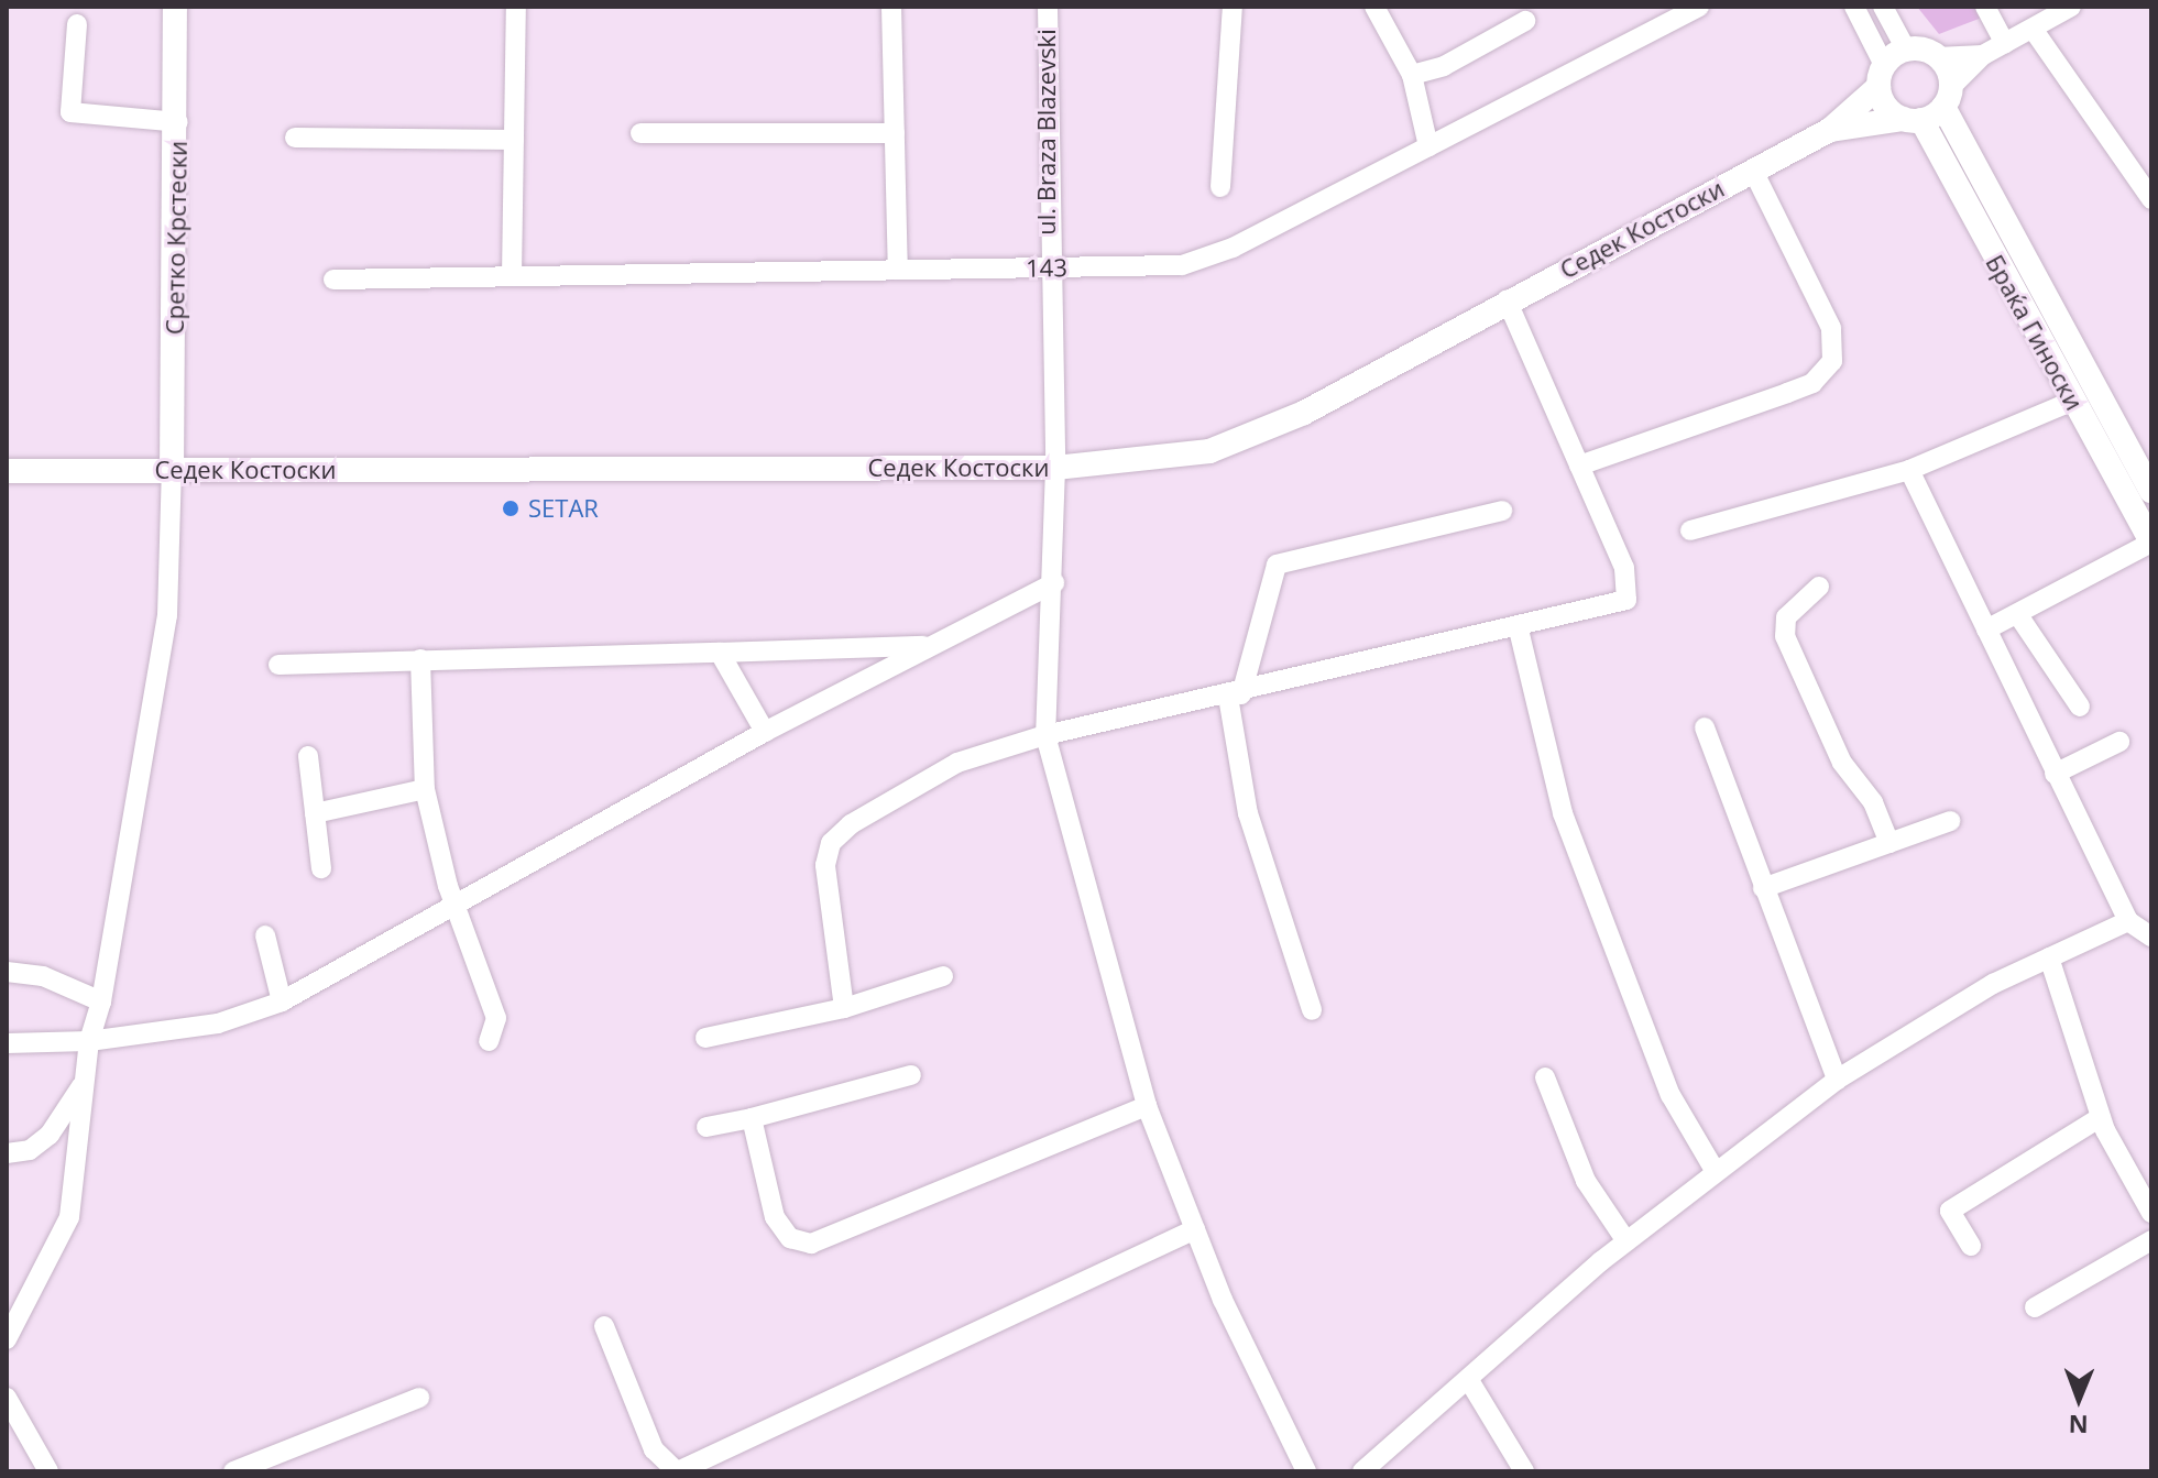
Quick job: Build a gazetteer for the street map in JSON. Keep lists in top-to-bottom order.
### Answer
{
  "streets": {
    "main road": ["Седек Костоски", "Сретко Крстески", "Браќа Гиноски"],
    "street": ["ul. Braza Blazevski", "143"]
  },
  "crossings": [
    ["ul. Braza Blazevski", "Седек Костоски"],
    ["ul. Braza Blazevski", "143"],
    ["Седек Костоски", "Сретко Крстески"]
  ],
  "places": ["SETAR"],
  "north": "bottom"
}
